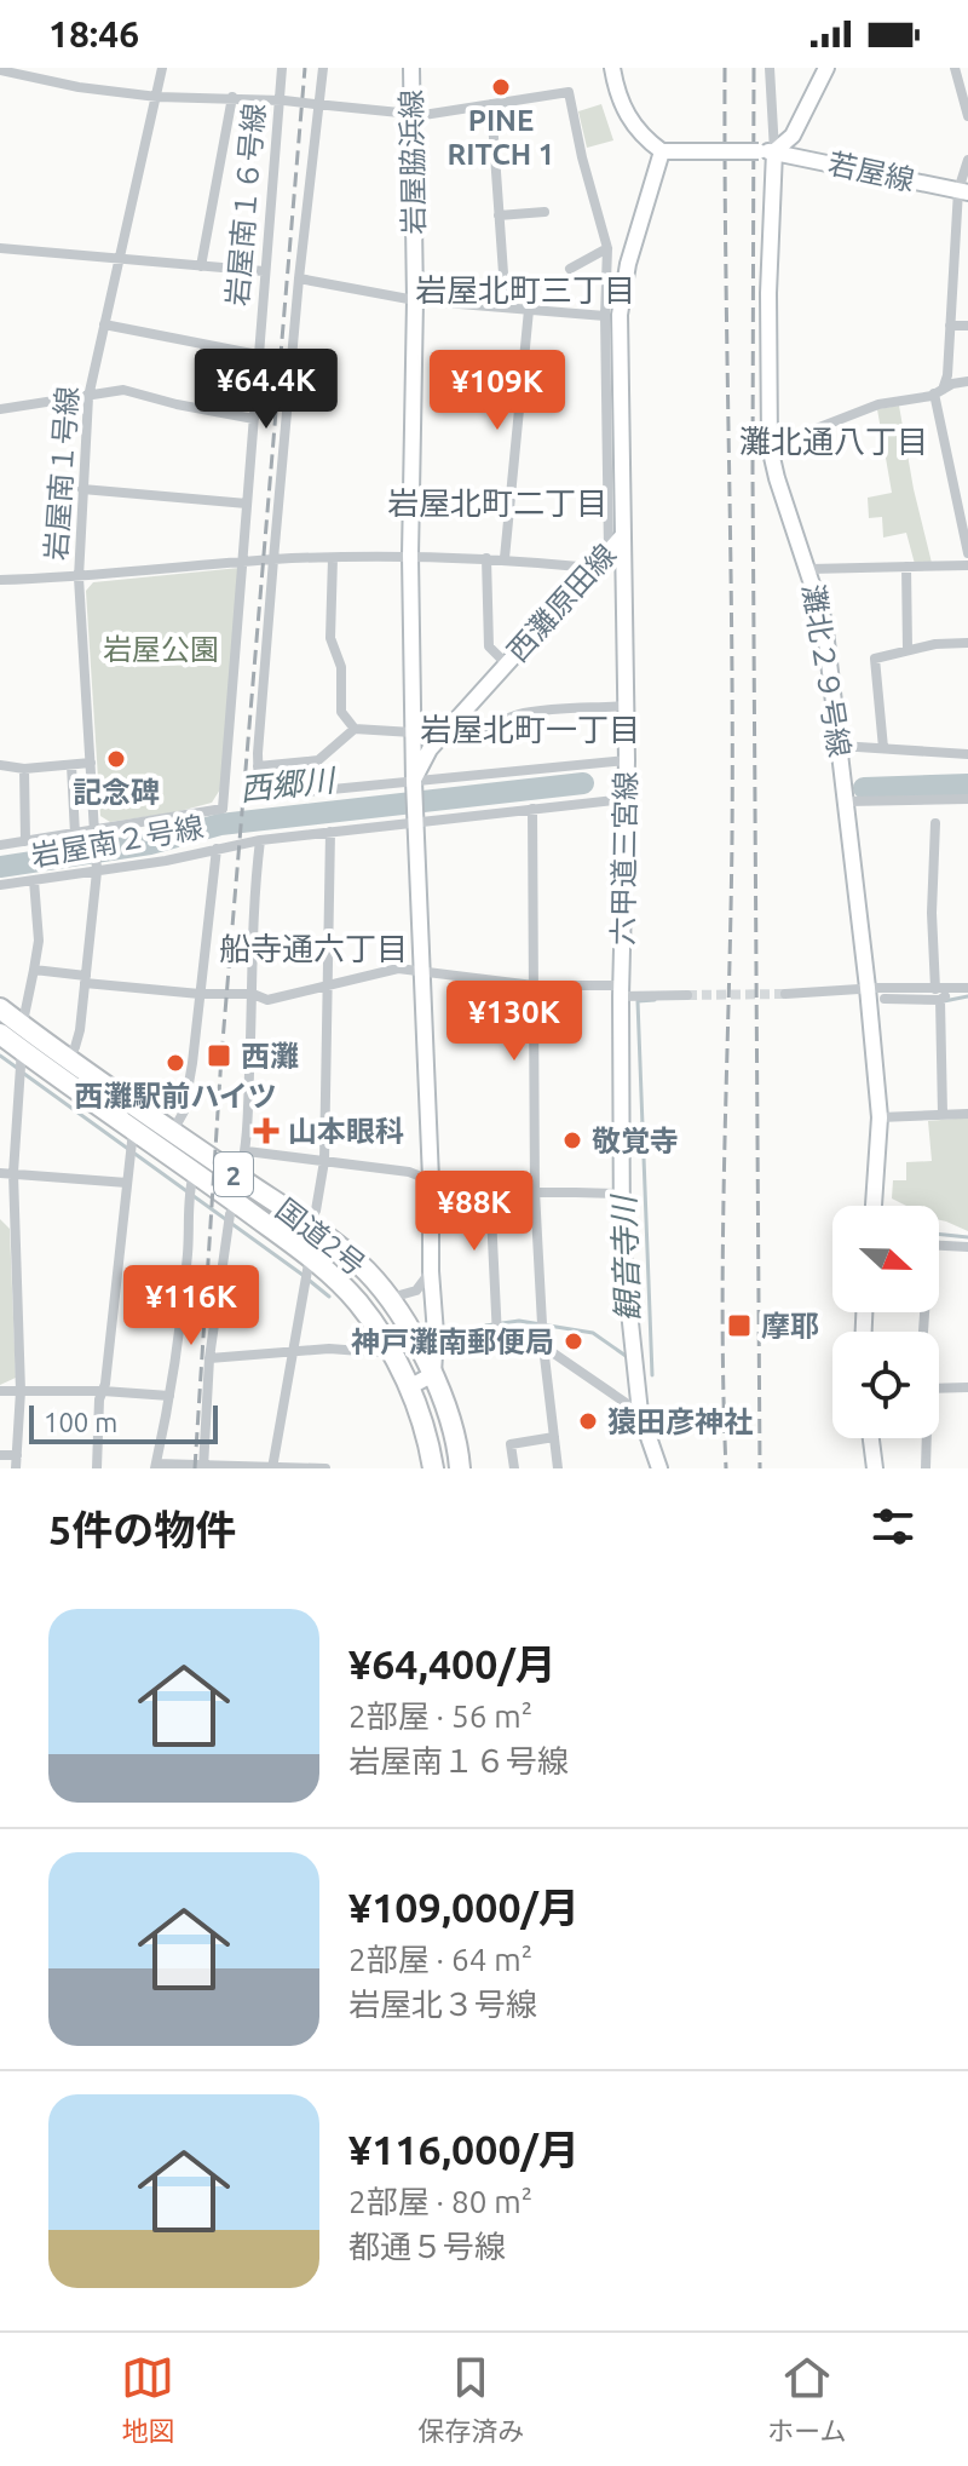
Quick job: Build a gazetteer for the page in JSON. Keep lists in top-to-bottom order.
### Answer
{
  "streets": {
    "highway": ["2", "国道2号"],
    "street": [
      "岩屋脇浜線",
      "若屋線",
      "岩屋南１６号線",
      "岩屋南１号線",
      "西灘原田線",
      "灘北２９号線",
      "岩屋南２号線",
      "六甲道三宮線"
    ]
  },
  "crossings": [
    ["岩屋脇浜線", "西灘原田線"],
    ["岩屋脇浜線", "岩屋南２号線"],
    ["若屋線", "灘北２９号線"],
    ["岩屋南１６号線", "岩屋南１号線"],
    ["岩屋南１号線", "岩屋南２号線"],
    ["西灘原田線", "六甲道三宮線"],
    ["岩屋南２号線", "六甲道三宮線"]
  ],
  "districts": [
    "岩屋北町三丁目",
    "灘北通八丁目",
    "岩屋北町二丁目",
    "岩屋北町一丁目",
    "船寺通六丁目"
  ],
  "water": ["西郷川", "観音寺川"],
  "parks": ["岩屋公園"],
  "places": {
    "other": [
      "PINE RITCH 1",
      "記念碑",
      "西灘駅前ハイツ",
      "敬覚寺",
      "神戸灘南郵便局",
      "猿田彦神社"
    ],
    "transit": ["西灘", "摩耶"],
    "health": ["山本眼科"]
  },
  "scale_bar": "100 m",
  "north": "right",
  "page": {
    "status": "18:46",
    "price": [
      "¥64.4K",
      "¥109K",
      "¥130K",
      "¥88K",
      "¥116K"
    ],
    "scale": "100 m",
    "heading": "5件の物件",
    "list": [
      {
        "name": "¥64,400/月",
        "note": "2部屋 · 56 m² · 岩屋南１６号線"
      },
      {
        "name": "¥109,000/月",
        "note": "2部屋 · 64 m² · 岩屋北３号線"
      },
      {
        "name": "¥116,000/月",
        "note": "2部屋 · 80 m² · 都通５号線"
      }
    ],
    "tabs": ["地図", "保存済み", "ホーム"]
  }
}
